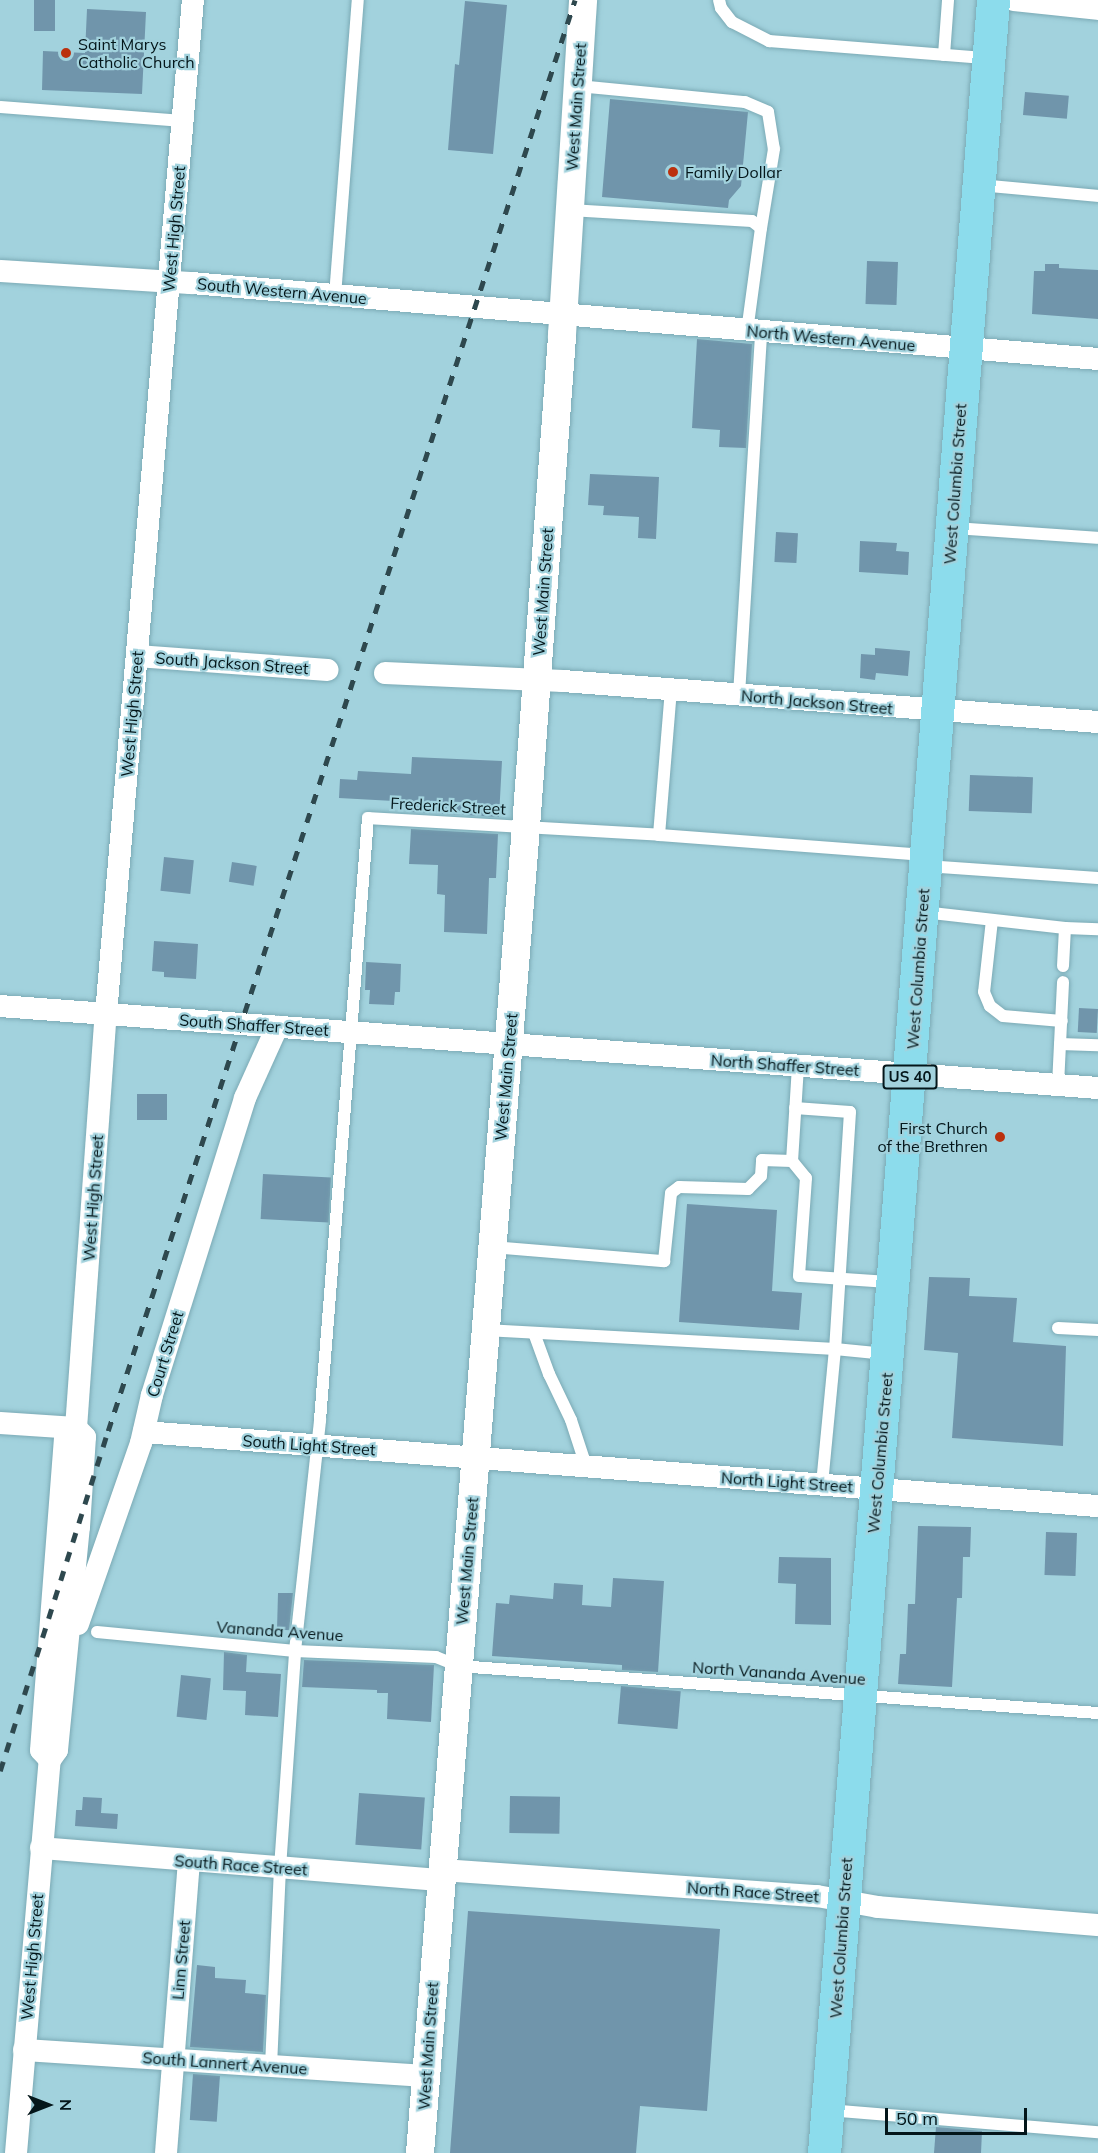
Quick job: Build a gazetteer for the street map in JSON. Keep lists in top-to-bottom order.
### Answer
{
  "streets": {
    "main road": ["West Columbia Street", "US 40"],
    "street": [
      "West Main Street",
      "West High Street",
      "South Western Avenue",
      "North Western Avenue",
      "South Jackson Street",
      "North Jackson Street",
      "South Shaffer Street",
      "North Shaffer Street",
      "Court Street",
      "South Light Street",
      "North Light Street",
      "South Race Street",
      "North Race Street",
      "Linn Street",
      "South Lannert Avenue"
    ],
    "lane": ["Frederick Street", "Vananda Avenue", "North Vananda Avenue"]
  },
  "crossings": [
    ["West Main Street", "South Western Avenue"],
    ["West Main Street", "North Western Avenue"],
    ["West Main Street", "North Jackson Street"],
    ["West Main Street", "Frederick Street"],
    ["West Main Street", "South Shaffer Street"],
    ["West Main Street", "North Shaffer Street"],
    ["West Main Street", "South Light Street"],
    ["West Main Street", "North Light Street"],
    ["West Main Street", "Vananda Avenue"],
    ["West Main Street", "North Vananda Avenue"],
    ["West Main Street", "South Race Street"],
    ["West Main Street", "North Race Street"],
    ["West Main Street", "South Lannert Avenue"],
    ["West High Street", "South Western Avenue"],
    ["West High Street", "South Jackson Street"],
    ["West High Street", "South Shaffer Street"],
    ["West High Street", "Court Street"],
    ["West High Street", "South Race Street"],
    ["West High Street", "South Lannert Avenue"],
    ["South Western Avenue", "North Western Avenue"],
    ["North Western Avenue", "West Columbia Street"],
    ["West Columbia Street", "North Jackson Street"],
    ["West Columbia Street", "Frederick Street"],
    ["West Columbia Street", "North Shaffer Street"],
    ["West Columbia Street", "North Light Street"],
    ["West Columbia Street", "North Vananda Avenue"],
    ["West Columbia Street", "North Race Street"],
    ["Frederick Street", "South Shaffer Street"],
    ["South Shaffer Street", "North Shaffer Street"],
    ["South Shaffer Street", "Court Street"],
    ["Court Street", "South Light Street"],
    ["South Light Street", "North Light Street"],
    ["Vananda Avenue", "North Vananda Avenue"],
    ["South Race Street", "North Race Street"],
    ["South Race Street", "Linn Street"],
    ["Linn Street", "South Lannert Avenue"]
  ],
  "places": ["Saint Marys Catholic Church", "Family Dollar", "First Church of the Brethren"],
  "scale_bar": "50 m",
  "north": "right"
}
